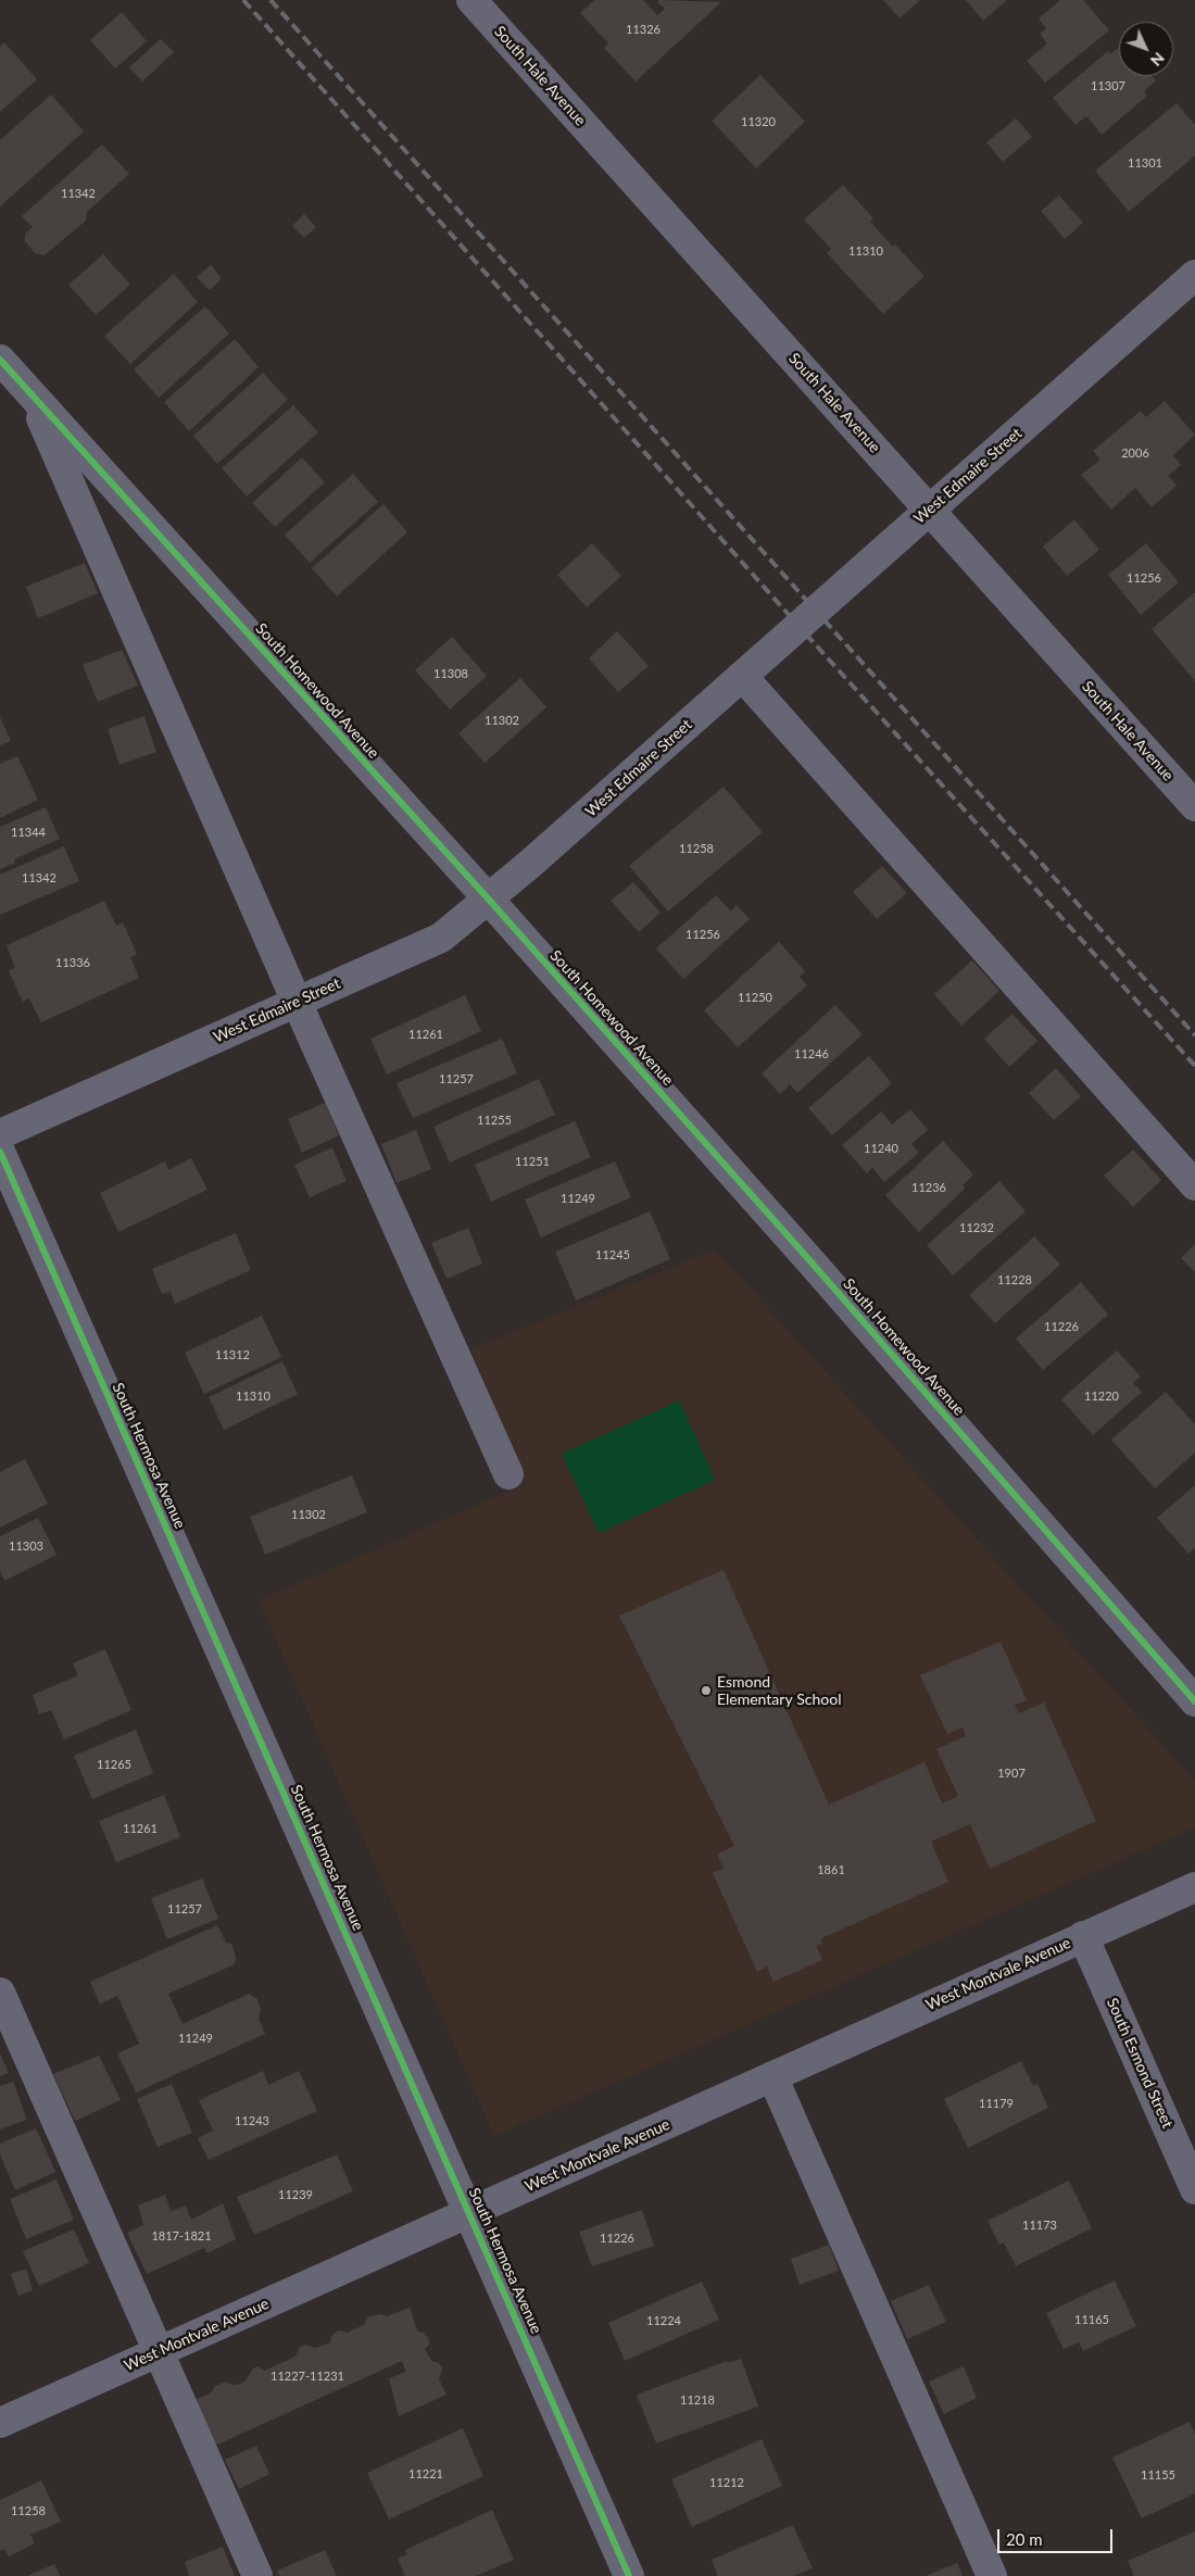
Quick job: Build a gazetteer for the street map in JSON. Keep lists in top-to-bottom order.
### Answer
{
  "streets": {
    "street": [
      "South Hale Avenue",
      "West Edmaire Street",
      "South Homewood Avenue",
      "South Hermosa Avenue",
      "West Montvale Avenue",
      "South Esmond Street"
    ]
  },
  "crossings": [
    ["South Hale Avenue", "West Edmaire Street"],
    ["West Edmaire Street", "South Homewood Avenue"],
    ["South Hermosa Avenue", "West Montvale Avenue"],
    ["West Montvale Avenue", "South Esmond Street"]
  ],
  "places": ["Esmond Elementary School"],
  "house_numbers": [
    "11326",
    "11307",
    "11320",
    "11301",
    "11342",
    "11310",
    "2006",
    "11256",
    "11308",
    "11302",
    "11344",
    "11258",
    "11342",
    "11256",
    "11336",
    "11250",
    "11261",
    "11246",
    "11257",
    "11255",
    "11240",
    "11251",
    "11236",
    "11249",
    "11232",
    "11245",
    "11228",
    "11226",
    "11312",
    "11310",
    "11220",
    "11302",
    "11303",
    "11265",
    "1907",
    "11261",
    "1861",
    "11257",
    "11249",
    "11179",
    "11243",
    "11239",
    "11173",
    "1817-1821",
    "11226",
    "11165",
    "11224",
    "11227-11231",
    "11218",
    "11221",
    "11155",
    "11212",
    "11258"
  ],
  "scale_bar": "20 m",
  "north": "bottom right"
}
